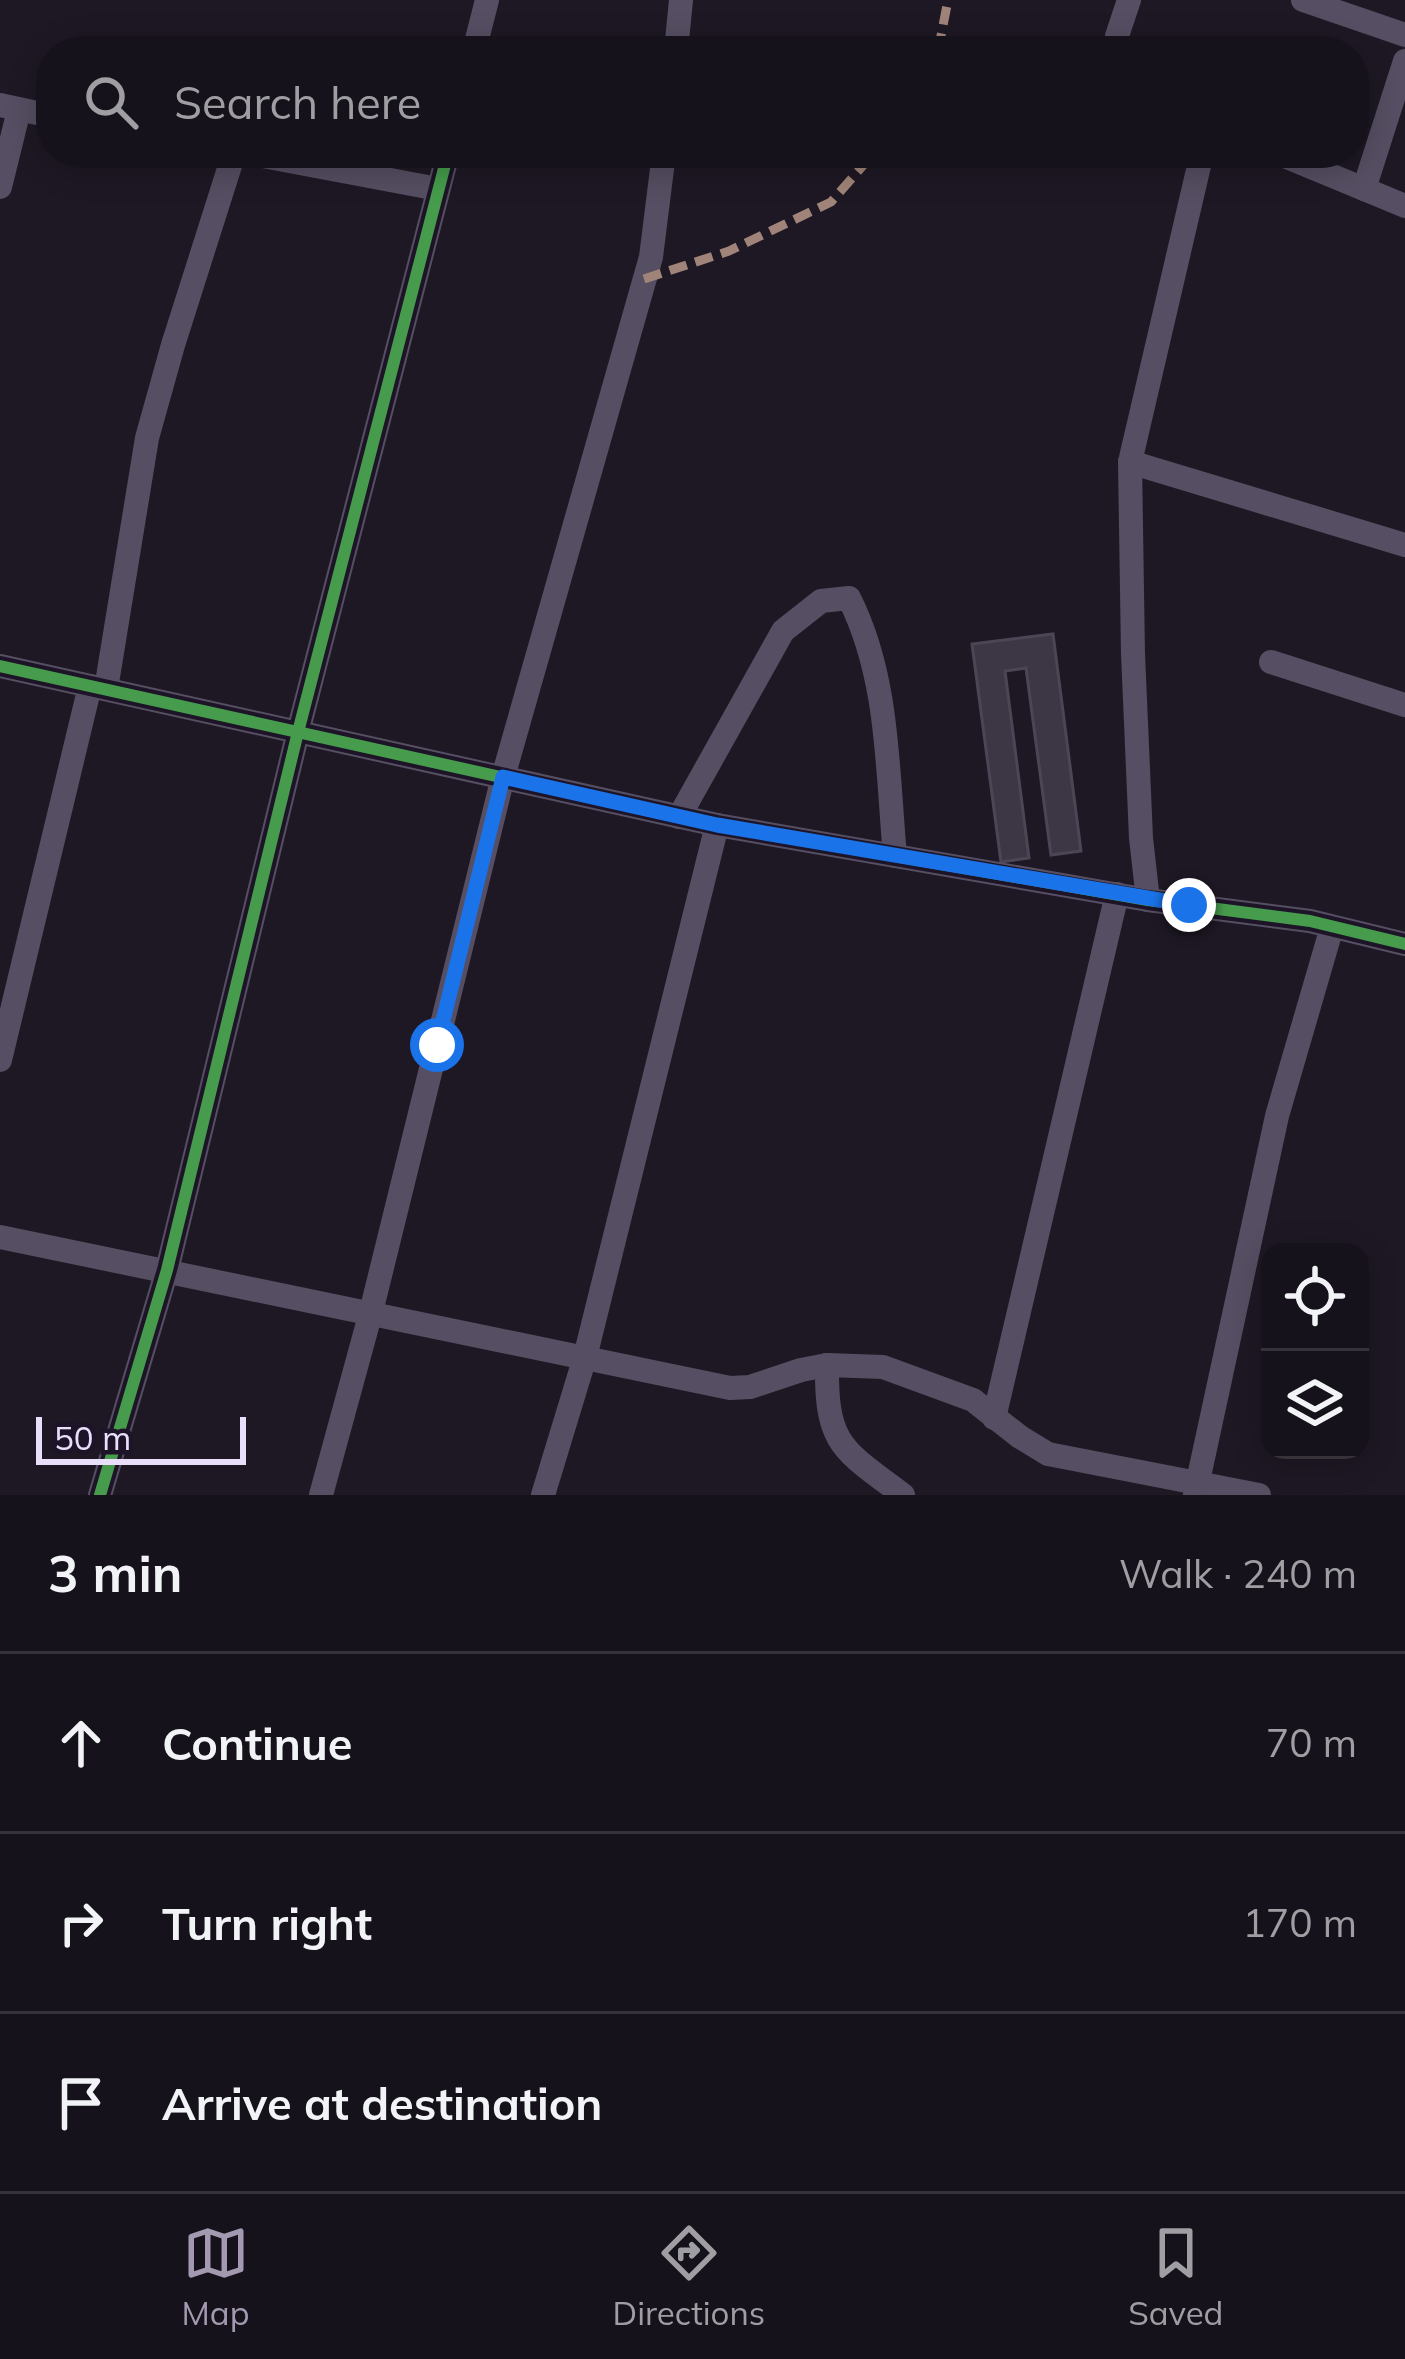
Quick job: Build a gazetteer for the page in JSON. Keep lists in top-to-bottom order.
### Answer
{
  "scale_bar": "50 m",
  "page": {
    "search": "Search here",
    "scale": "50 m",
    "heading": ["3 min", "Walk · 240 m"],
    "list": [
      ["Continue", "70 m"],
      ["Turn right", "170 m"],
      "Arrive at destination"
    ],
    "nav": ["Map", "Directions", "Saved"]
  }
}
